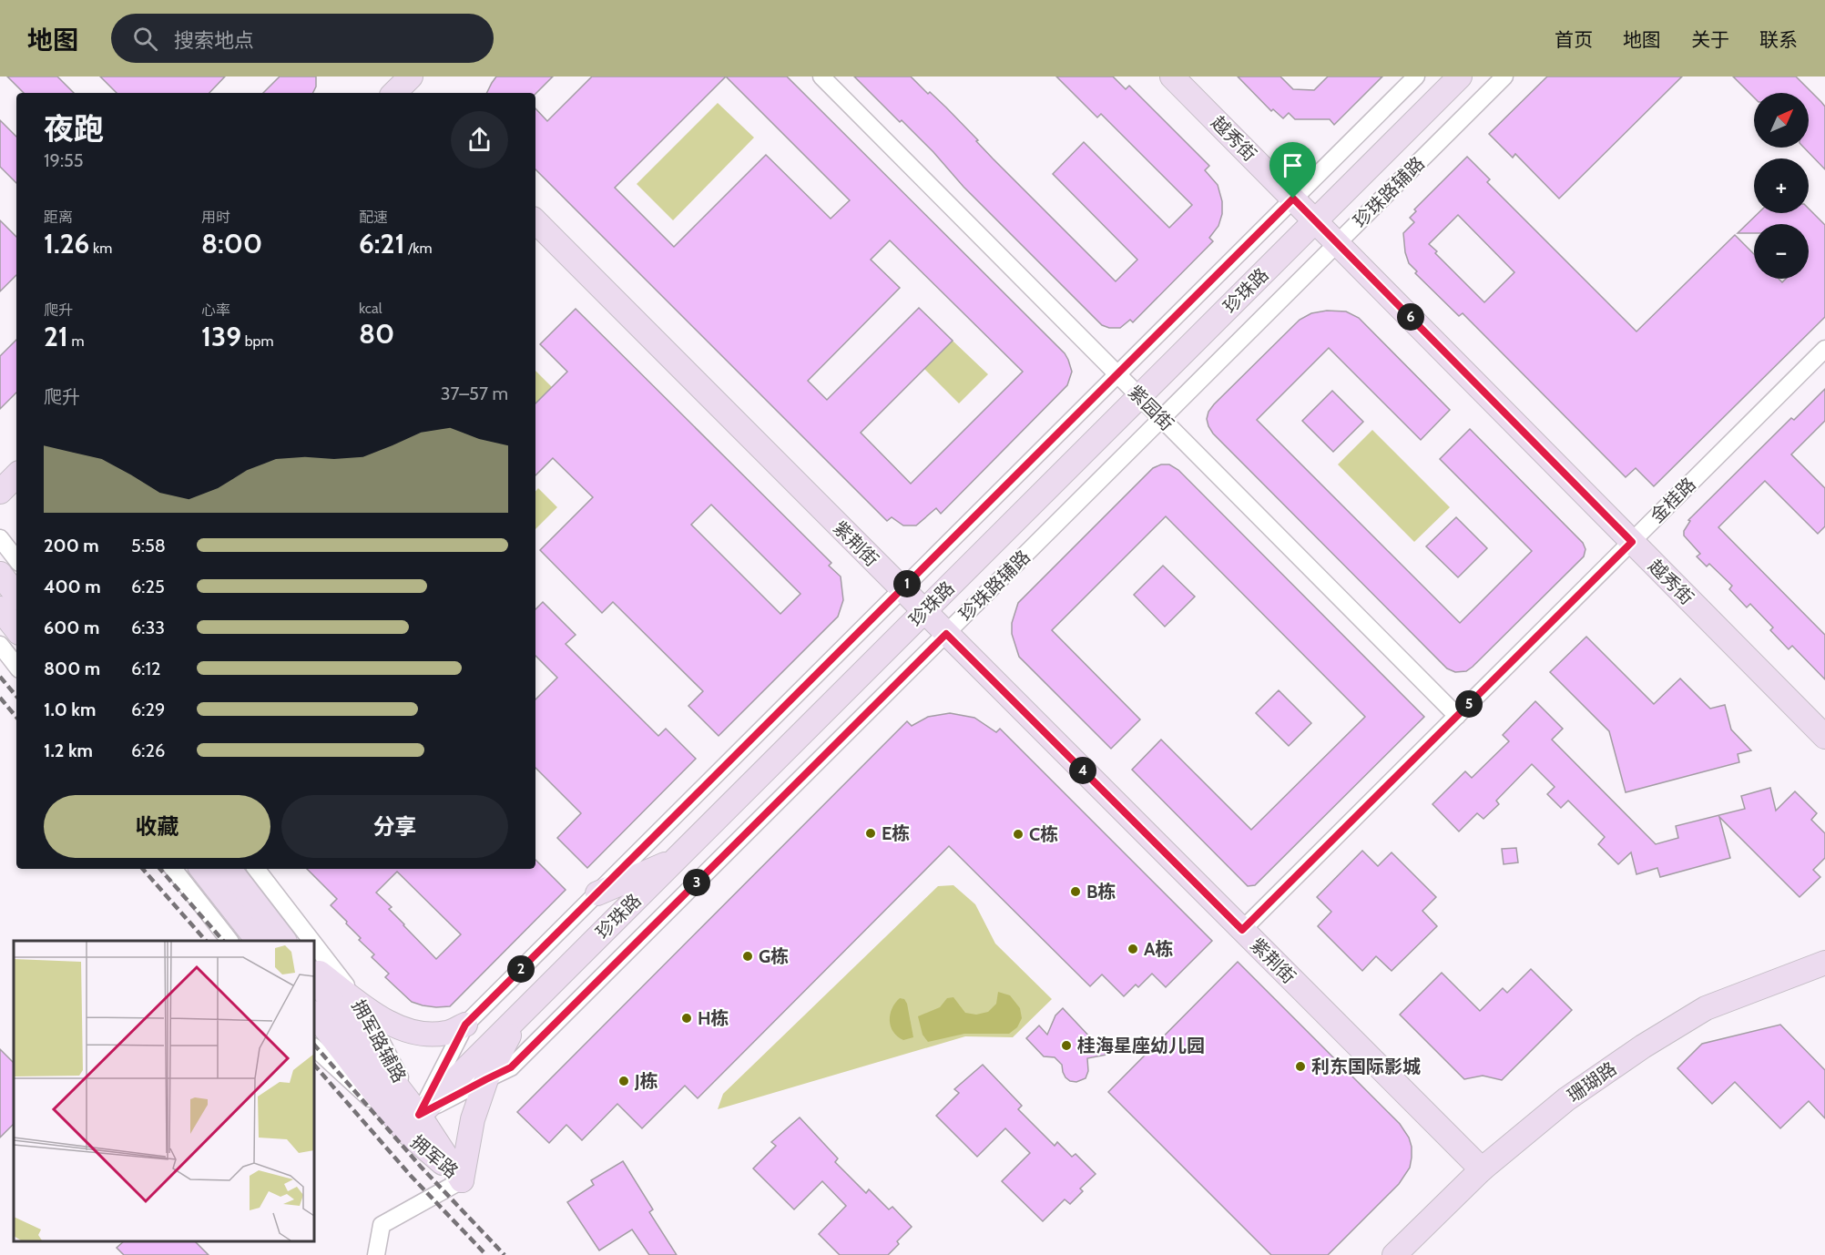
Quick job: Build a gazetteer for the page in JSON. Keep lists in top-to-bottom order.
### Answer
{
  "streets": {
    "street": [
      "越秀街",
      "珍珠路辅路",
      "珍珠路",
      "紫园街",
      "金桂路",
      "紫荆街",
      "拥军路辅路",
      "珊瑚路",
      "拥军路"
    ]
  },
  "crossings": [
    ["越秀街", "珍珠路辅路"],
    ["越秀街", "珍珠路"],
    ["越秀街", "金桂路"],
    ["珍珠路辅路", "珍珠路"],
    ["珍珠路辅路", "紫园街"],
    ["珍珠路辅路", "紫荆街"],
    ["珍珠路辅路", "拥军路辅路"],
    ["珍珠路辅路", "拥军路"],
    ["珍珠路", "紫园街"],
    ["珍珠路", "紫荆街"],
    ["珍珠路", "拥军路辅路"],
    ["珍珠路", "拥军路"],
    ["紫园街", "金桂路"],
    ["金桂路", "紫荆街"],
    ["紫荆街", "珊瑚路"],
    ["拥军路辅路", "拥军路"]
  ],
  "places": [
    "E栋",
    "C栋",
    "B栋",
    "A栋",
    "G栋",
    "H栋",
    "桂海星座幼儿园",
    "利东国际影城",
    "J栋"
  ],
  "north": "top right",
  "page": {
    "header": "地图",
    "search": "搜索地点",
    "nav": [
      "首页",
      "地图",
      "关于",
      "联系"
    ],
    "map_buttons": ["+", "−"],
    "heading": ["夜跑", "19:55"],
    "stats": [
      ["距离", "1.26 km"],
      ["用时", "8:00"],
      ["配速", "6:21 /km"],
      ["爬升", "21 m"],
      ["心率", "139 bpm"],
      ["kcal", "80"]
    ],
    "pins": [
      "6",
      "1",
      "5",
      "4",
      "3",
      "2"
    ],
    "chart": ["爬升", "37–57 m"],
    "list": [
      {
        "name": "200 m",
        "note": "5:58"
      },
      {
        "name": "400 m",
        "note": "6:25"
      },
      {
        "name": "600 m",
        "note": "6:33"
      },
      {
        "name": "800 m",
        "note": "6:12"
      },
      {
        "name": "1.0 km",
        "note": "6:29"
      },
      {
        "name": "1.2 km",
        "note": "6:26"
      }
    ],
    "buttons": ["收藏", "分享"]
  }
}
